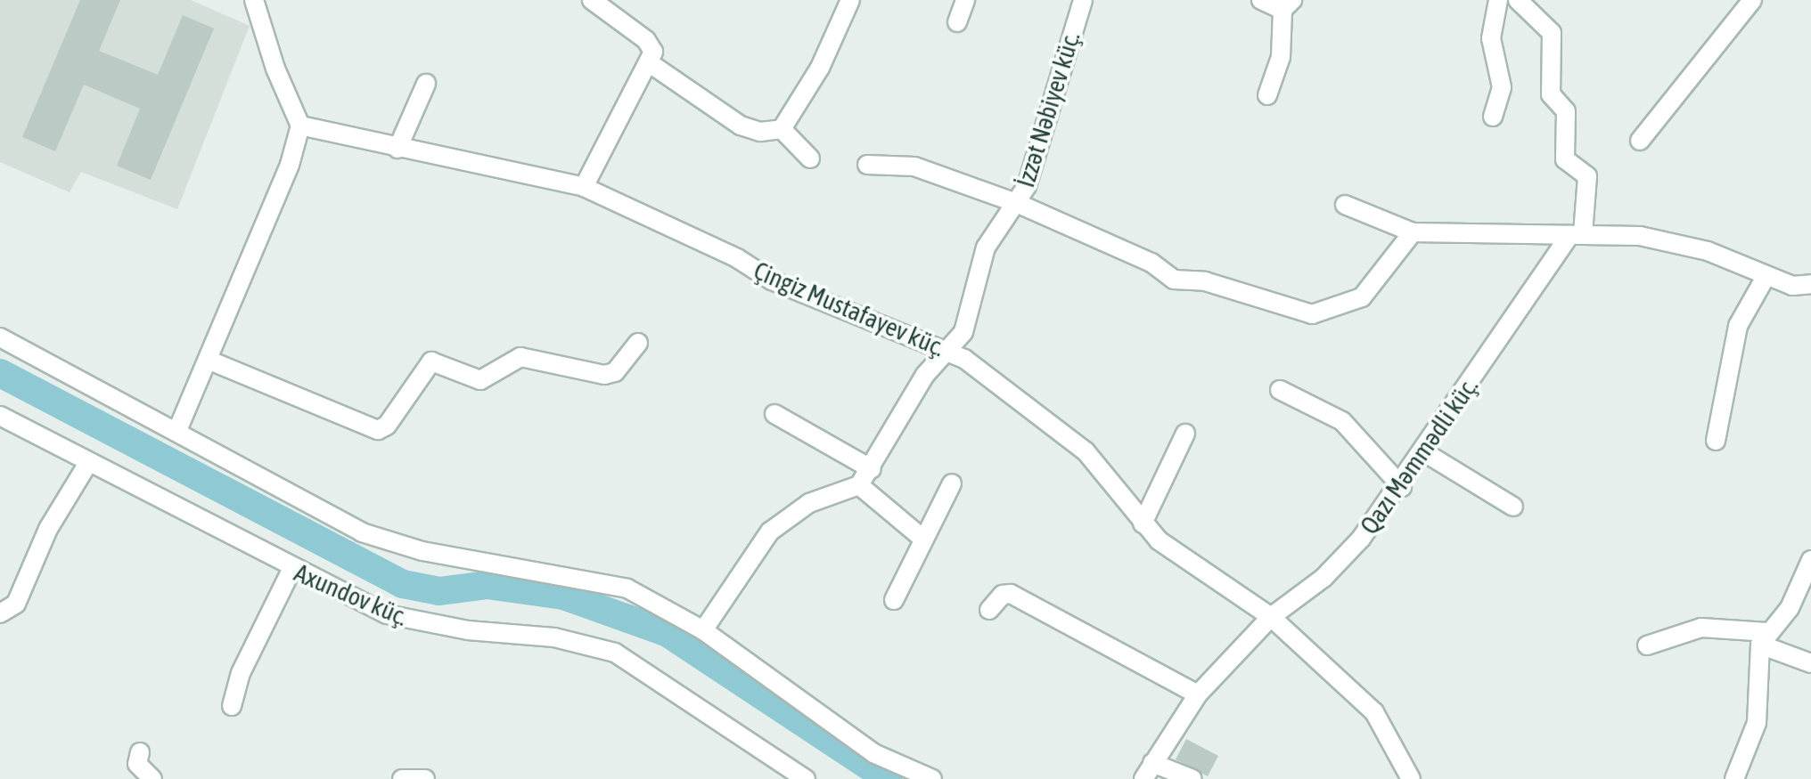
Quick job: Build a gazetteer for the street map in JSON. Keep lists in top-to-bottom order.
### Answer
{
  "streets": {
    "street": [
      "İzzət Nəbiyev küç.",
      "Çingiz Mustafayev küç.",
      "Qazı Məmmədli küç.",
      "Axundov küç."
    ]
  },
  "crossings": [
    ["İzzət Nəbiyev küç.", "Çingiz Mustafayev küç."],
    ["Çingiz Mustafayev küç.", "Qazı Məmmədli küç."]
  ]
}
